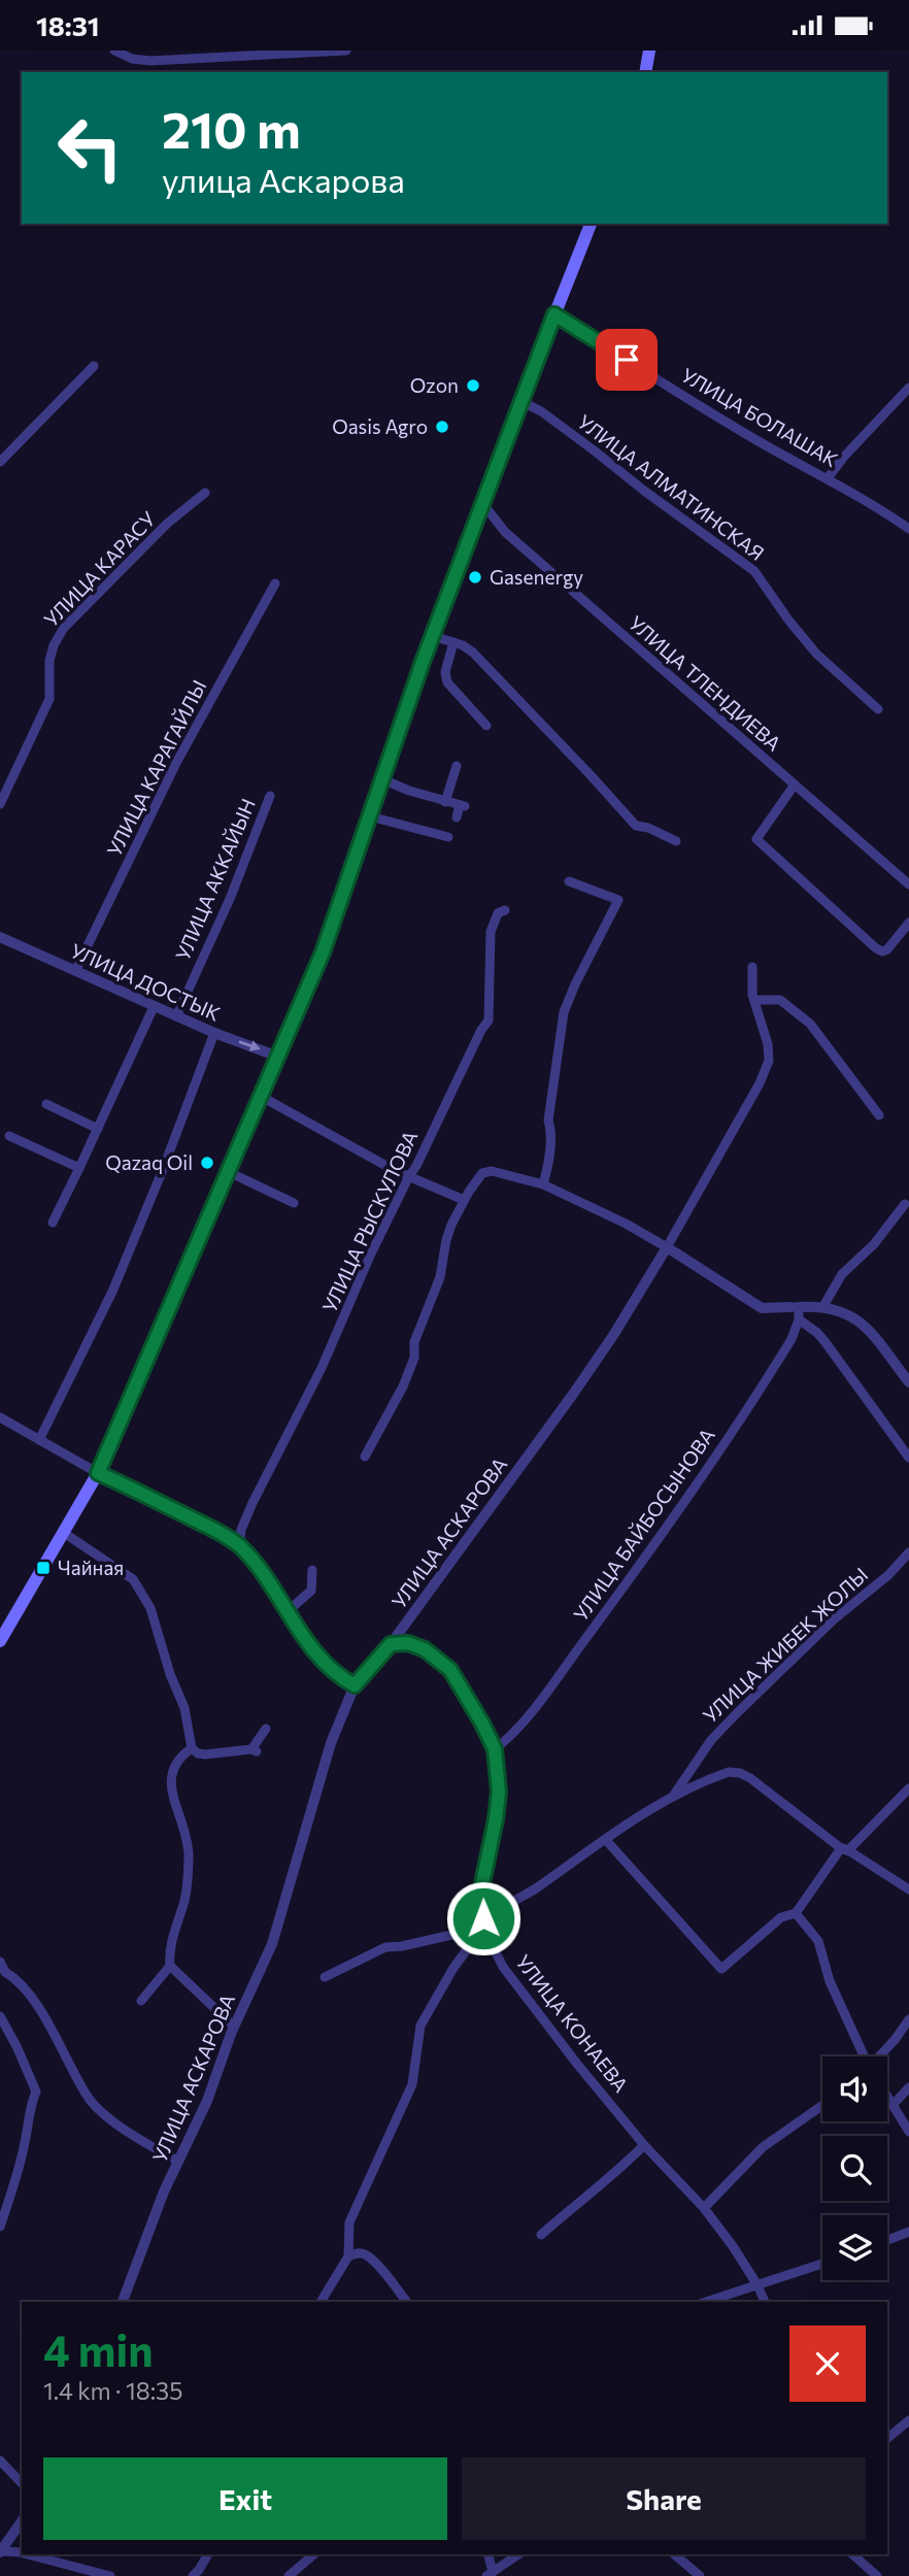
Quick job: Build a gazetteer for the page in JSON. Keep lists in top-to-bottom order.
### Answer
{
  "streets": {
    "street": [
      "УЛИЦА БОЛАШАК",
      "УЛИЦА АЛМАТИНСКАЯ",
      "УЛИЦА КАРАСУ",
      "УЛИЦА ТЛЕНДИЕВА",
      "УЛИЦА КАРАГАЙЛЫ",
      "УЛИЦА АККАЙЫН",
      "УЛИЦА ДОСТЫК",
      "УЛИЦА РЫСКУЛОВА",
      "УЛИЦА БАЙБОСЫНОВА",
      "УЛИЦА АСКАРОВА",
      "УЛИЦА ЖИБЕК ЖОЛЫ",
      "УЛИЦА КОНАЕВА"
    ]
  },
  "crossings": [
    ["УЛИЦА КАРАГАЙЛЫ", "УЛИЦА ДОСТЫК"],
    ["УЛИЦА АККАЙЫН", "УЛИЦА ДОСТЫК"],
    ["УЛИЦА БАЙБОСЫНОВА", "УЛИЦА КОНАЕВА"],
    ["УЛИЦА АСКАРОВА", "УЛИЦА КОНАЕВА"],
    ["УЛИЦА ЖИБЕК ЖОЛЫ", "УЛИЦА КОНАЕВА"]
  ],
  "places": {
    "other": [
      "Ozon",
      "Oasis Agro",
      "Gasenergy",
      "Qazaq Oil"
    ],
    "transit": ["Чайная"]
  },
  "page": {
    "status": "18:31",
    "turn": ["210 m", "улица Аскарова"],
    "heading": ["4 min", "1.4 km · 18:35"],
    "buttons": ["Exit", "Share"]
  }
}
